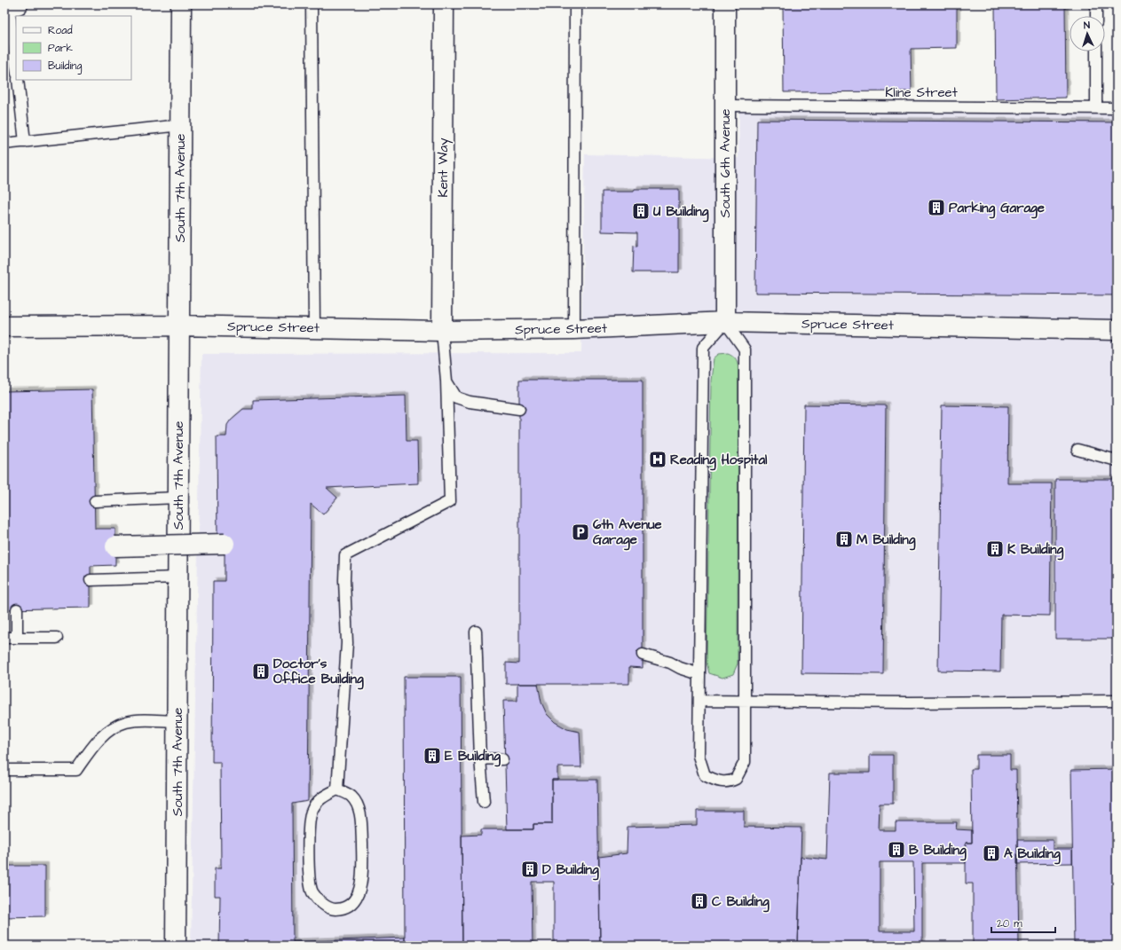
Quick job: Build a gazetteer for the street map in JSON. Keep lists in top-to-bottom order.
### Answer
{
  "streets": {
    "street": [
      "South 6th Avenue",
      "Kent Way",
      "South 7th Avenue",
      "Spruce Street"
    ],
    "lane": ["Kline Street"]
  },
  "crossings": [
    ["Kline Street", "South 6th Avenue"],
    ["South 6th Avenue", "Spruce Street"],
    ["Kent Way", "Spruce Street"],
    ["South 7th Avenue", "Spruce Street"]
  ],
  "places": {
    "building": [
      "Parking Garage",
      "U Building",
      "M Building",
      "K Building",
      "Doctor's Office Building",
      "E Building",
      "B Building",
      "A Building",
      "D Building",
      "C Building"
    ],
    "hospital": ["Reading Hospital"],
    "parking": ["6th Avenue Garage"]
  },
  "legend": ["Road", "Park", "Building"],
  "scale_bar": "20 m",
  "north": "top"
}
